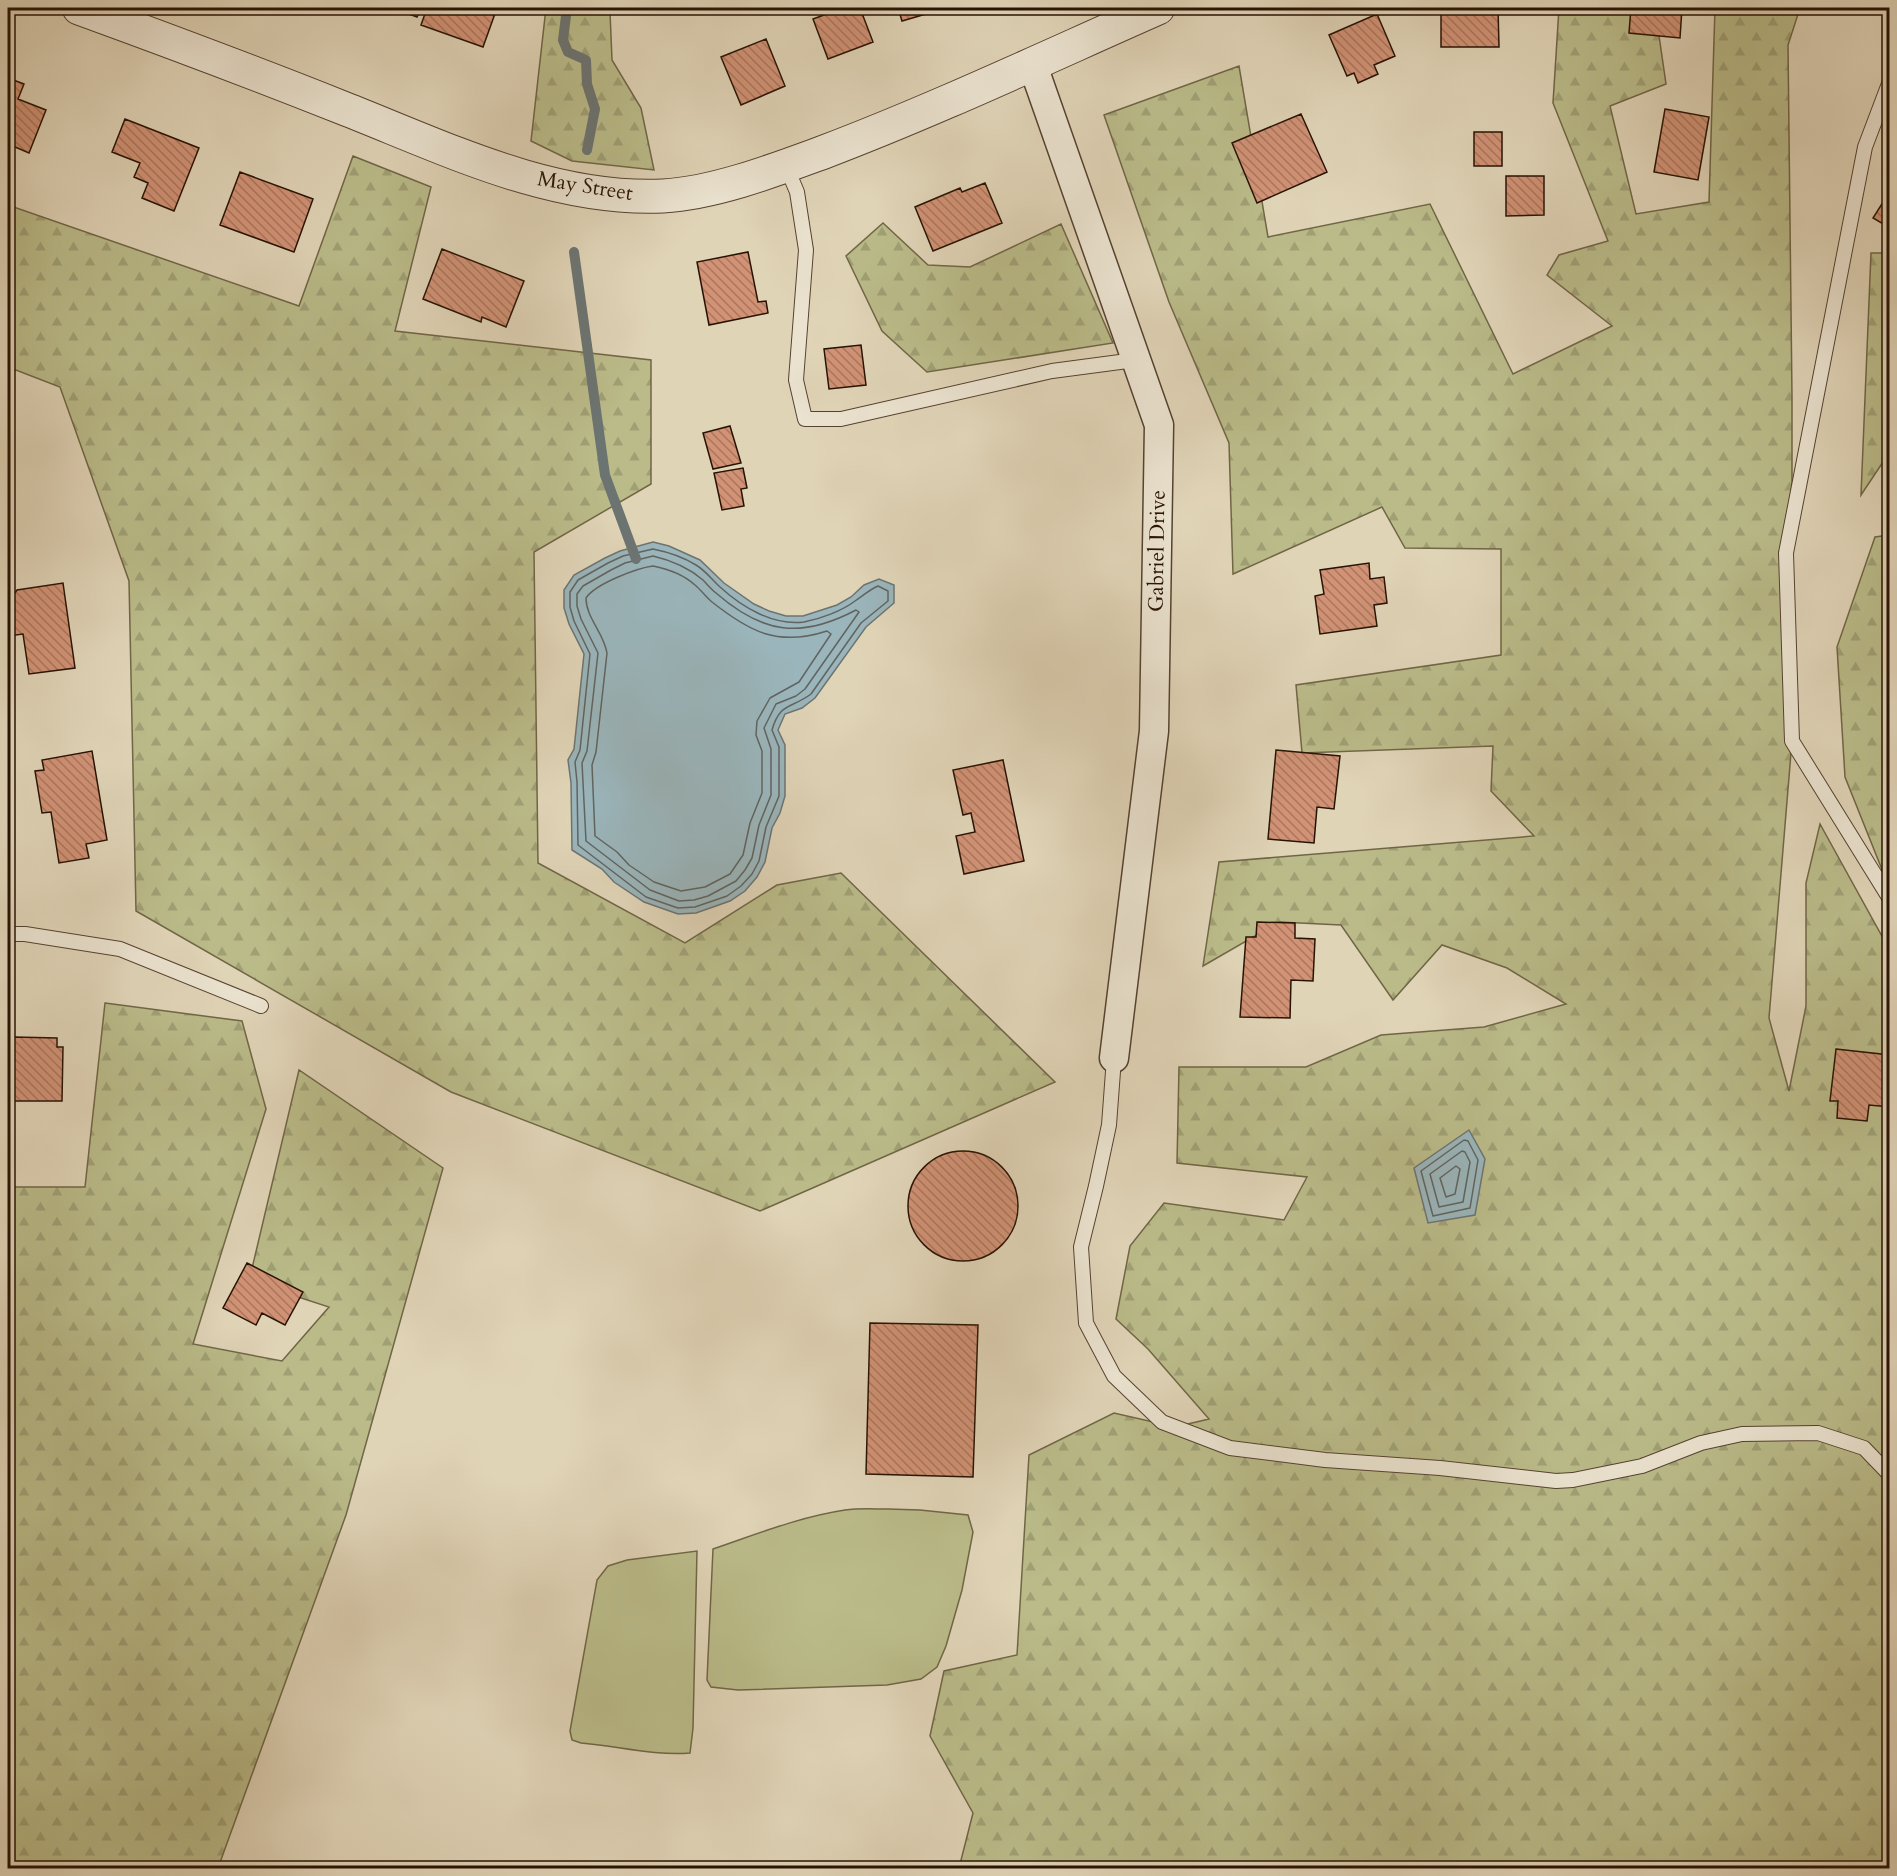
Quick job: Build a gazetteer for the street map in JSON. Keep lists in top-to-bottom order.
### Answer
{
  "streets": {
    "street": ["May Street", "Gabriel Drive"]
  },
  "crossings": [
    ["May Street", "Gabriel Drive"]
  ]
}
